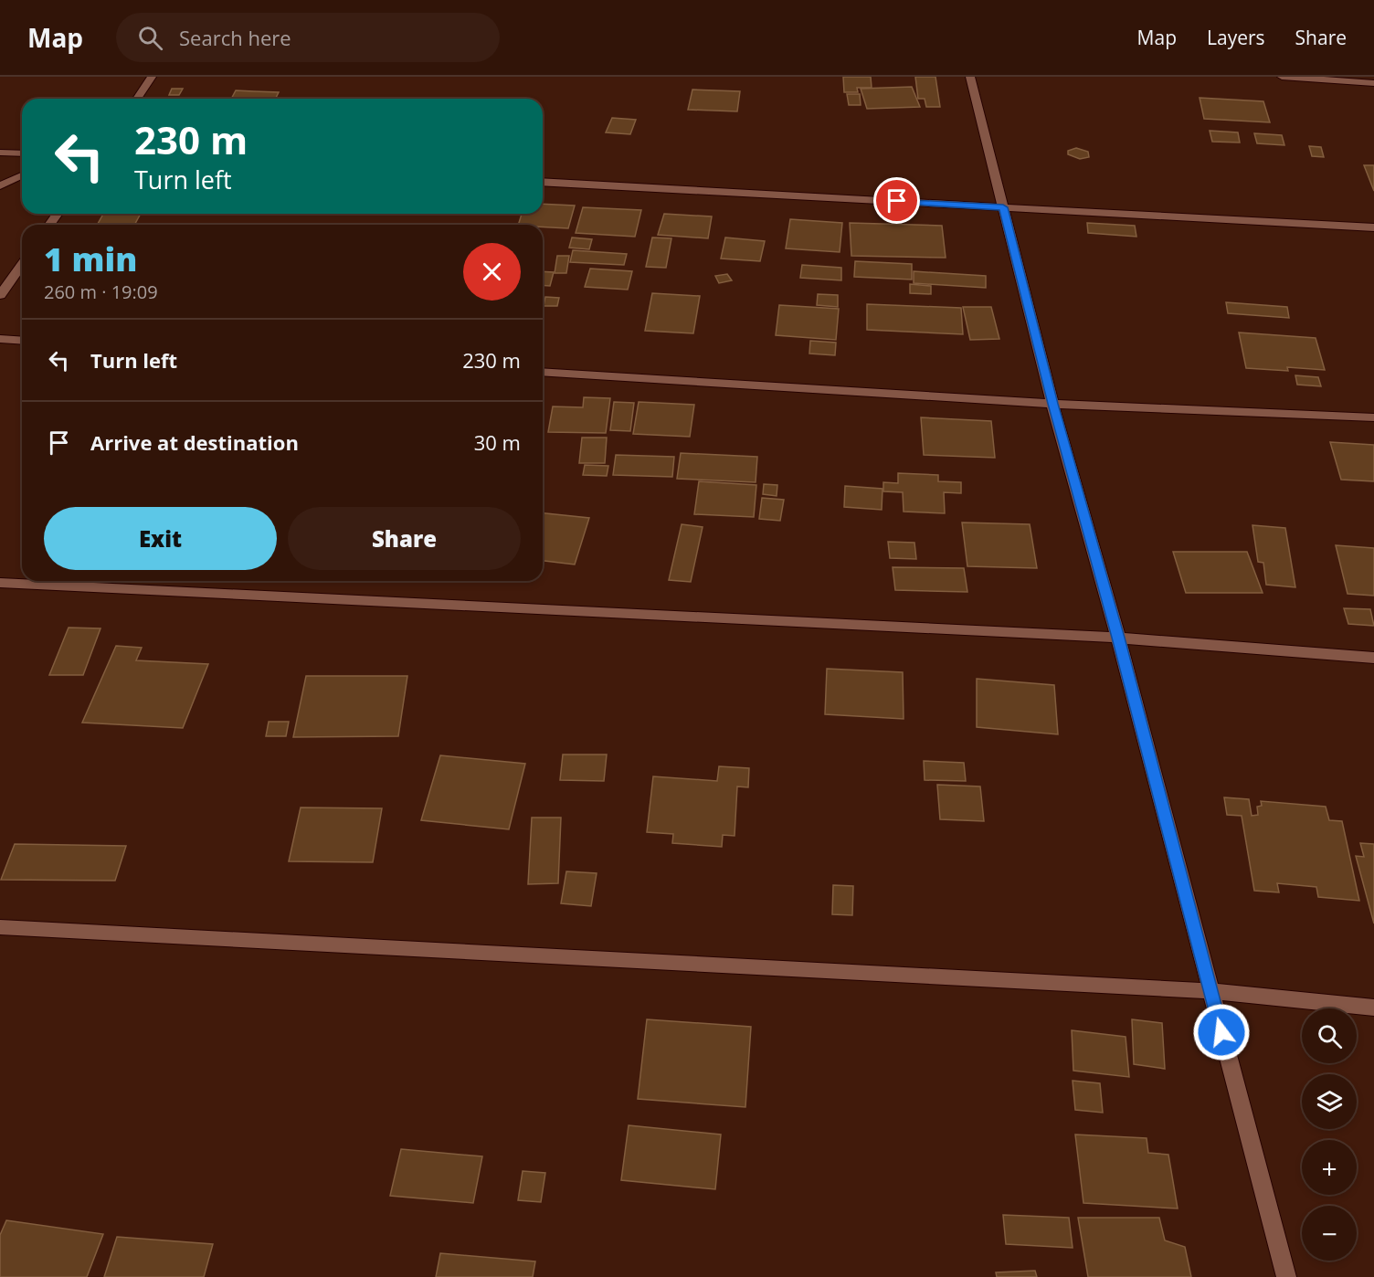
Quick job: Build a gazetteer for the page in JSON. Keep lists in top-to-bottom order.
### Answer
{
  "page": {
    "header": "Map",
    "search": "Search here",
    "nav": ["Map", "Layers", "Share"],
    "turn": ["230 m", "Turn left"],
    "heading": ["1 min", "260 m · 19:09"],
    "list": [
      {
        "name": "Turn left",
        "value": "230 m"
      },
      {
        "name": "Arrive at destination",
        "value": "30 m"
      }
    ],
    "buttons": ["Exit", "Share"],
    "map_buttons": ["+", "−"]
  }
}
